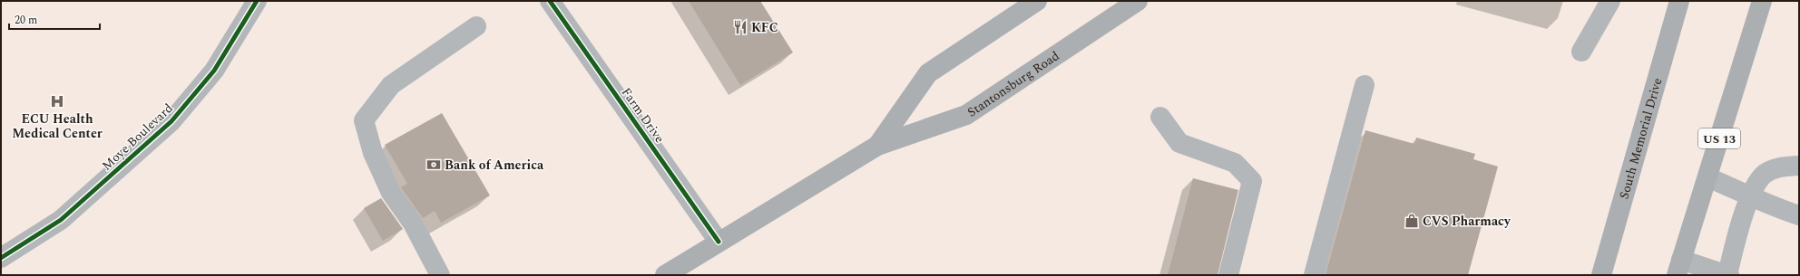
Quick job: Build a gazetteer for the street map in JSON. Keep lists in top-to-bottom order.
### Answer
{
  "streets": {
    "main road": ["Stantonsburg Road", "South Memorial Drive", "US 13"],
    "street": ["Farm Drive", "Moye Boulevard"]
  },
  "crossings": [
    ["Stantonsburg Road", "Farm Drive"]
  ],
  "places": {
    "restaurant": ["KFC"],
    "hospital": ["ECU Health Medical Center"],
    "bank": ["Bank of America"],
    "shop": ["CVS Pharmacy"]
  },
  "scale_bar": "20 m"
}
